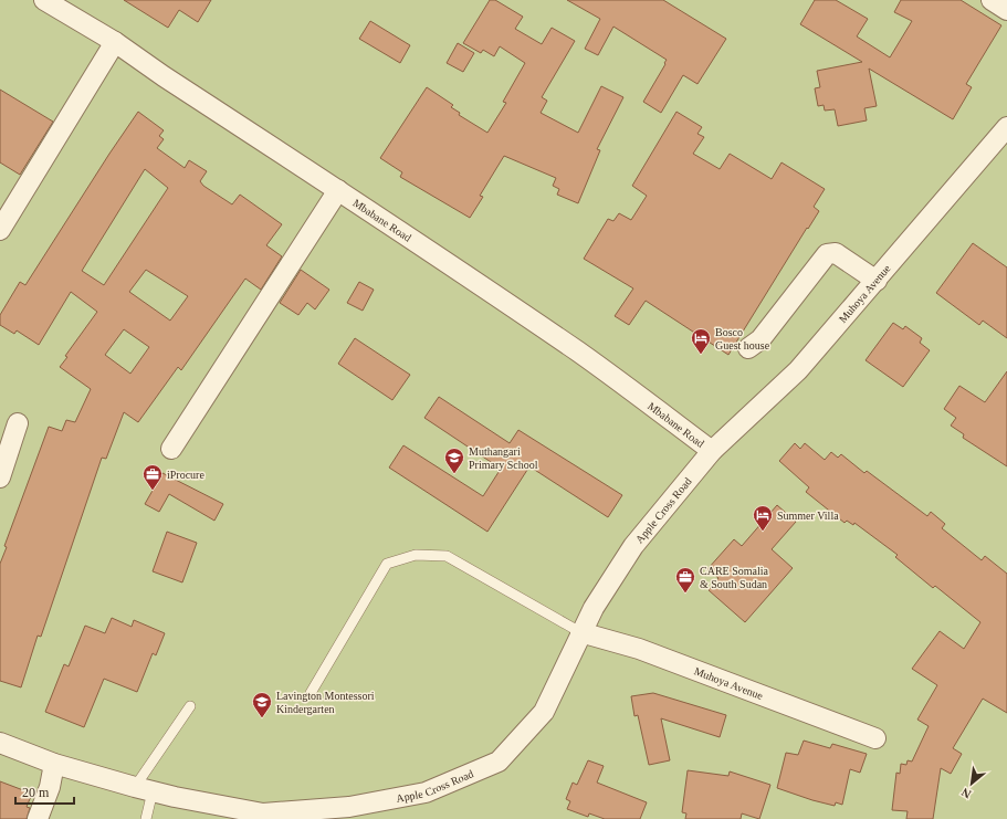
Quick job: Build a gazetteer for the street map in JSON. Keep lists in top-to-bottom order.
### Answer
{
  "streets": {
    "street": ["Mbabane Road", "Muhoya Avenue", "Apple Cross Road"]
  },
  "crossings": [
    ["Mbabane Road", "Muhoya Avenue"],
    ["Mbabane Road", "Apple Cross Road"],
    ["Muhoya Avenue", "Apple Cross Road"]
  ],
  "places": {
    "hotel": ["Bosco Guest house", "Summer Villa"],
    "school or university": ["Muthangari Primary School", "Lavington Montessori Kindergarten"],
    "office": ["iProcure", "CARE Somalia & South Sudan"]
  },
  "scale_bar": "20 m",
  "north": "bottom left"
}
